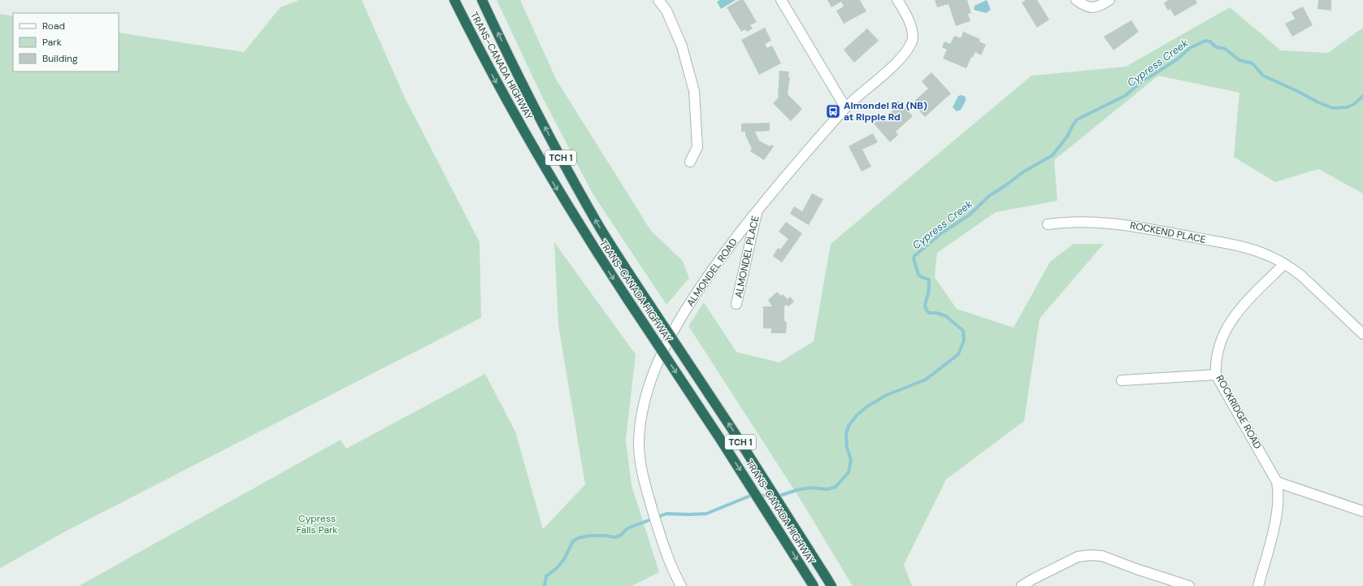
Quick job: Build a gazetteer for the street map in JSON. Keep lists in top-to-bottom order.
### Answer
{
  "streets": {
    "highway": ["TRANS-CANADA HIGHWAY", "TCH 1"],
    "street": [
      "ROCKEND PLACE",
      "ALMONDEL PLACE",
      "ALMONDEL ROAD",
      "ROCKRIDGE ROAD"
    ]
  },
  "crossings": [
    ["ROCKEND PLACE", "ROCKRIDGE ROAD"],
    ["ALMONDEL PLACE", "ALMONDEL ROAD"]
  ],
  "water": ["Cypress Creek"],
  "parks": ["Cypress Falls Park"],
  "places": {
    "bus stop": ["Almondel Rd (NB) at Ripple Rd"]
  },
  "legend": ["Road", "Park", "Building"]
}
